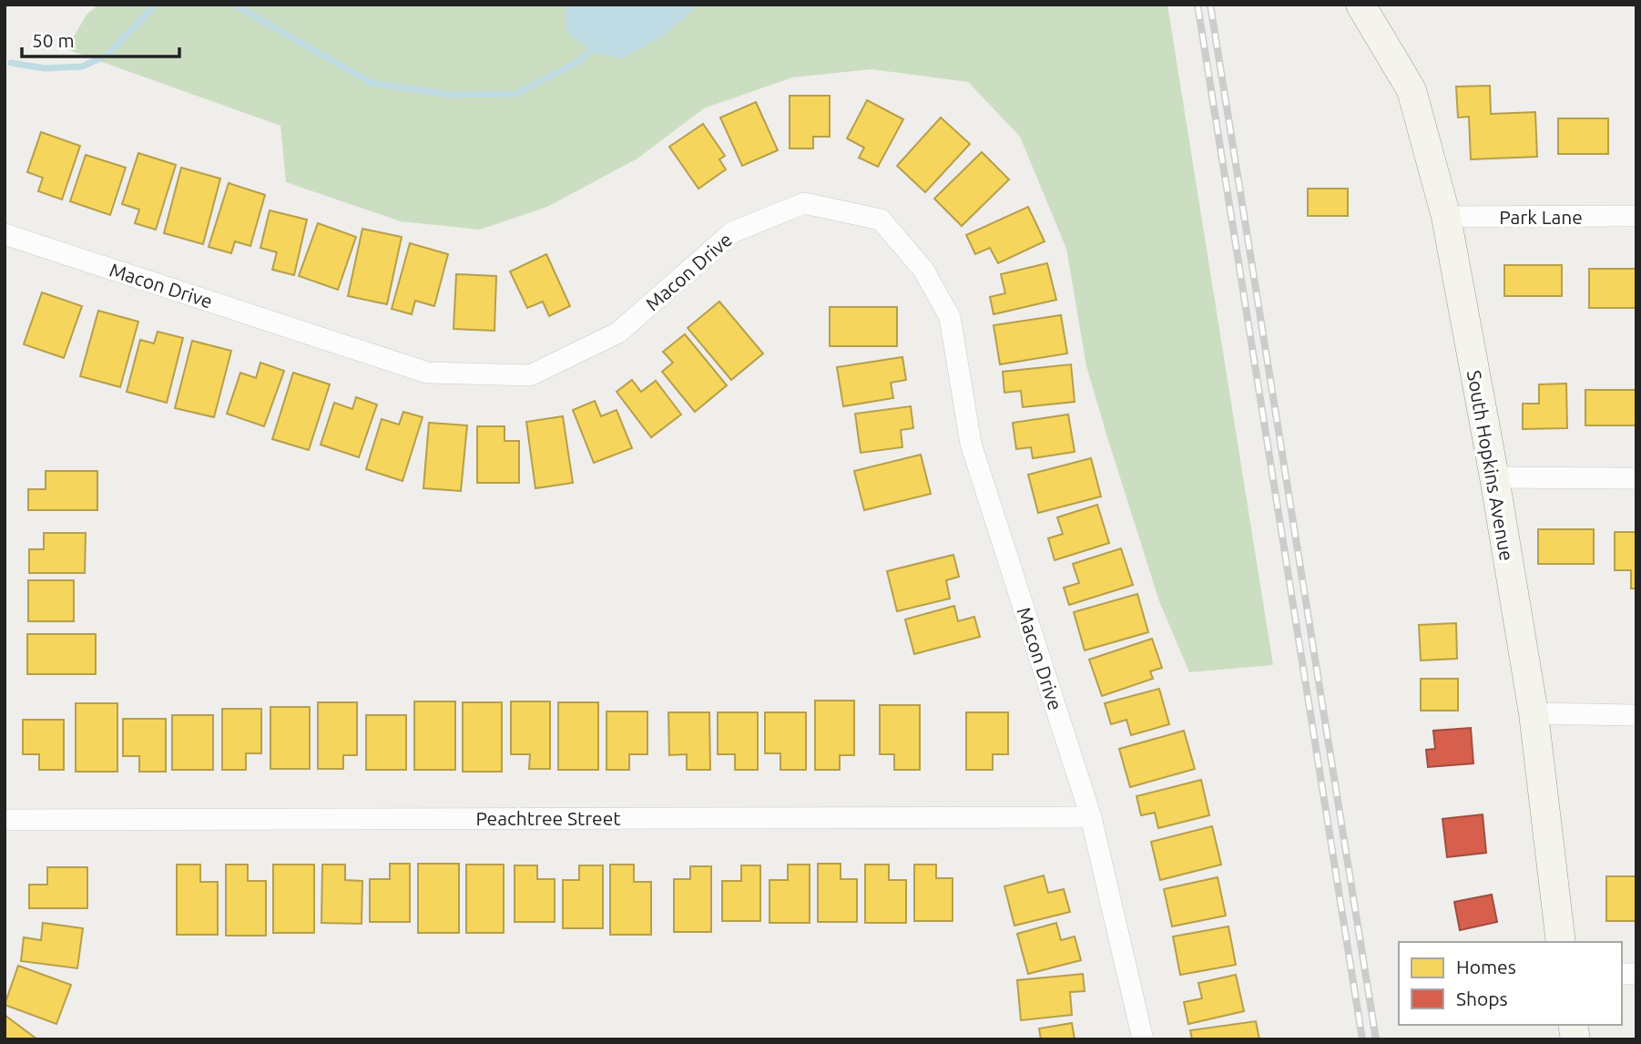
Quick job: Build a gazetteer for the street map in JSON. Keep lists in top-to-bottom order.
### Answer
{
  "streets": {
    "street": [
      "Park Lane",
      "Macon Drive",
      "South Hopkins Avenue",
      "Peachtree Street"
    ]
  },
  "crossings": [
    ["Park Lane", "South Hopkins Avenue"],
    ["Macon Drive", "Peachtree Street"]
  ],
  "legend": ["Homes", "Shops"],
  "scale_bar": "50 m"
}
